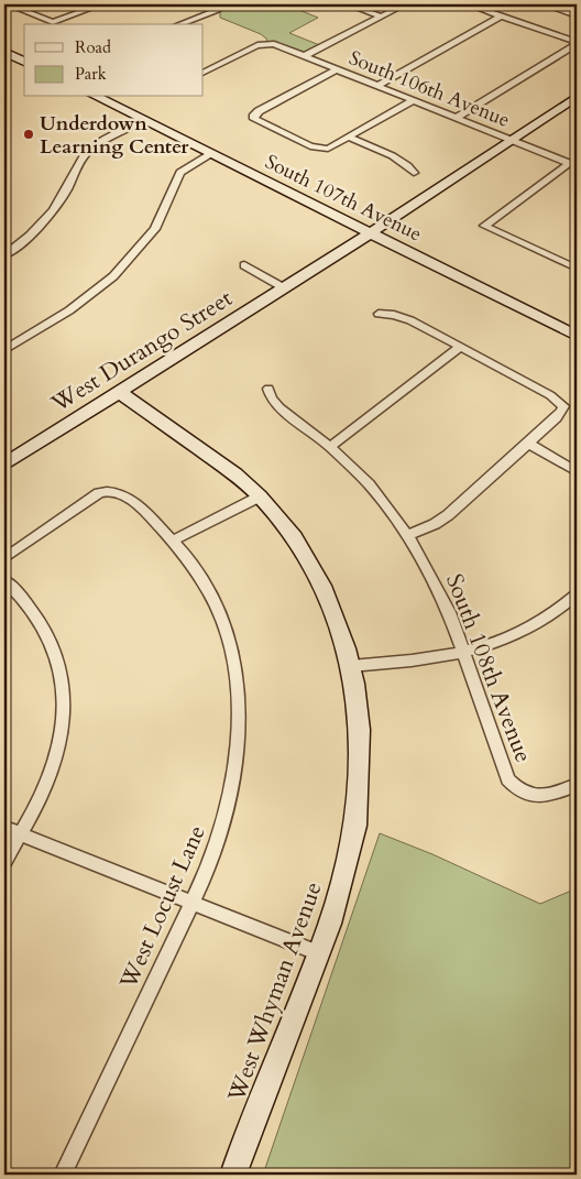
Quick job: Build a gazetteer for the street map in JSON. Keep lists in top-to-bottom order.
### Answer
{
  "streets": {
    "main road": ["South 107th Avenue"],
    "street": [
      "South 106th Avenue",
      "West Durango Street",
      "South 108th Avenue",
      "West Locust Lane",
      "West Whyman Avenue"
    ]
  },
  "crossings": [
    ["South 107th Avenue", "West Durango Street"],
    ["West Durango Street", "West Whyman Avenue"]
  ],
  "places": ["Underdown Learning Center"],
  "legend": ["Road", "Park"]
}
